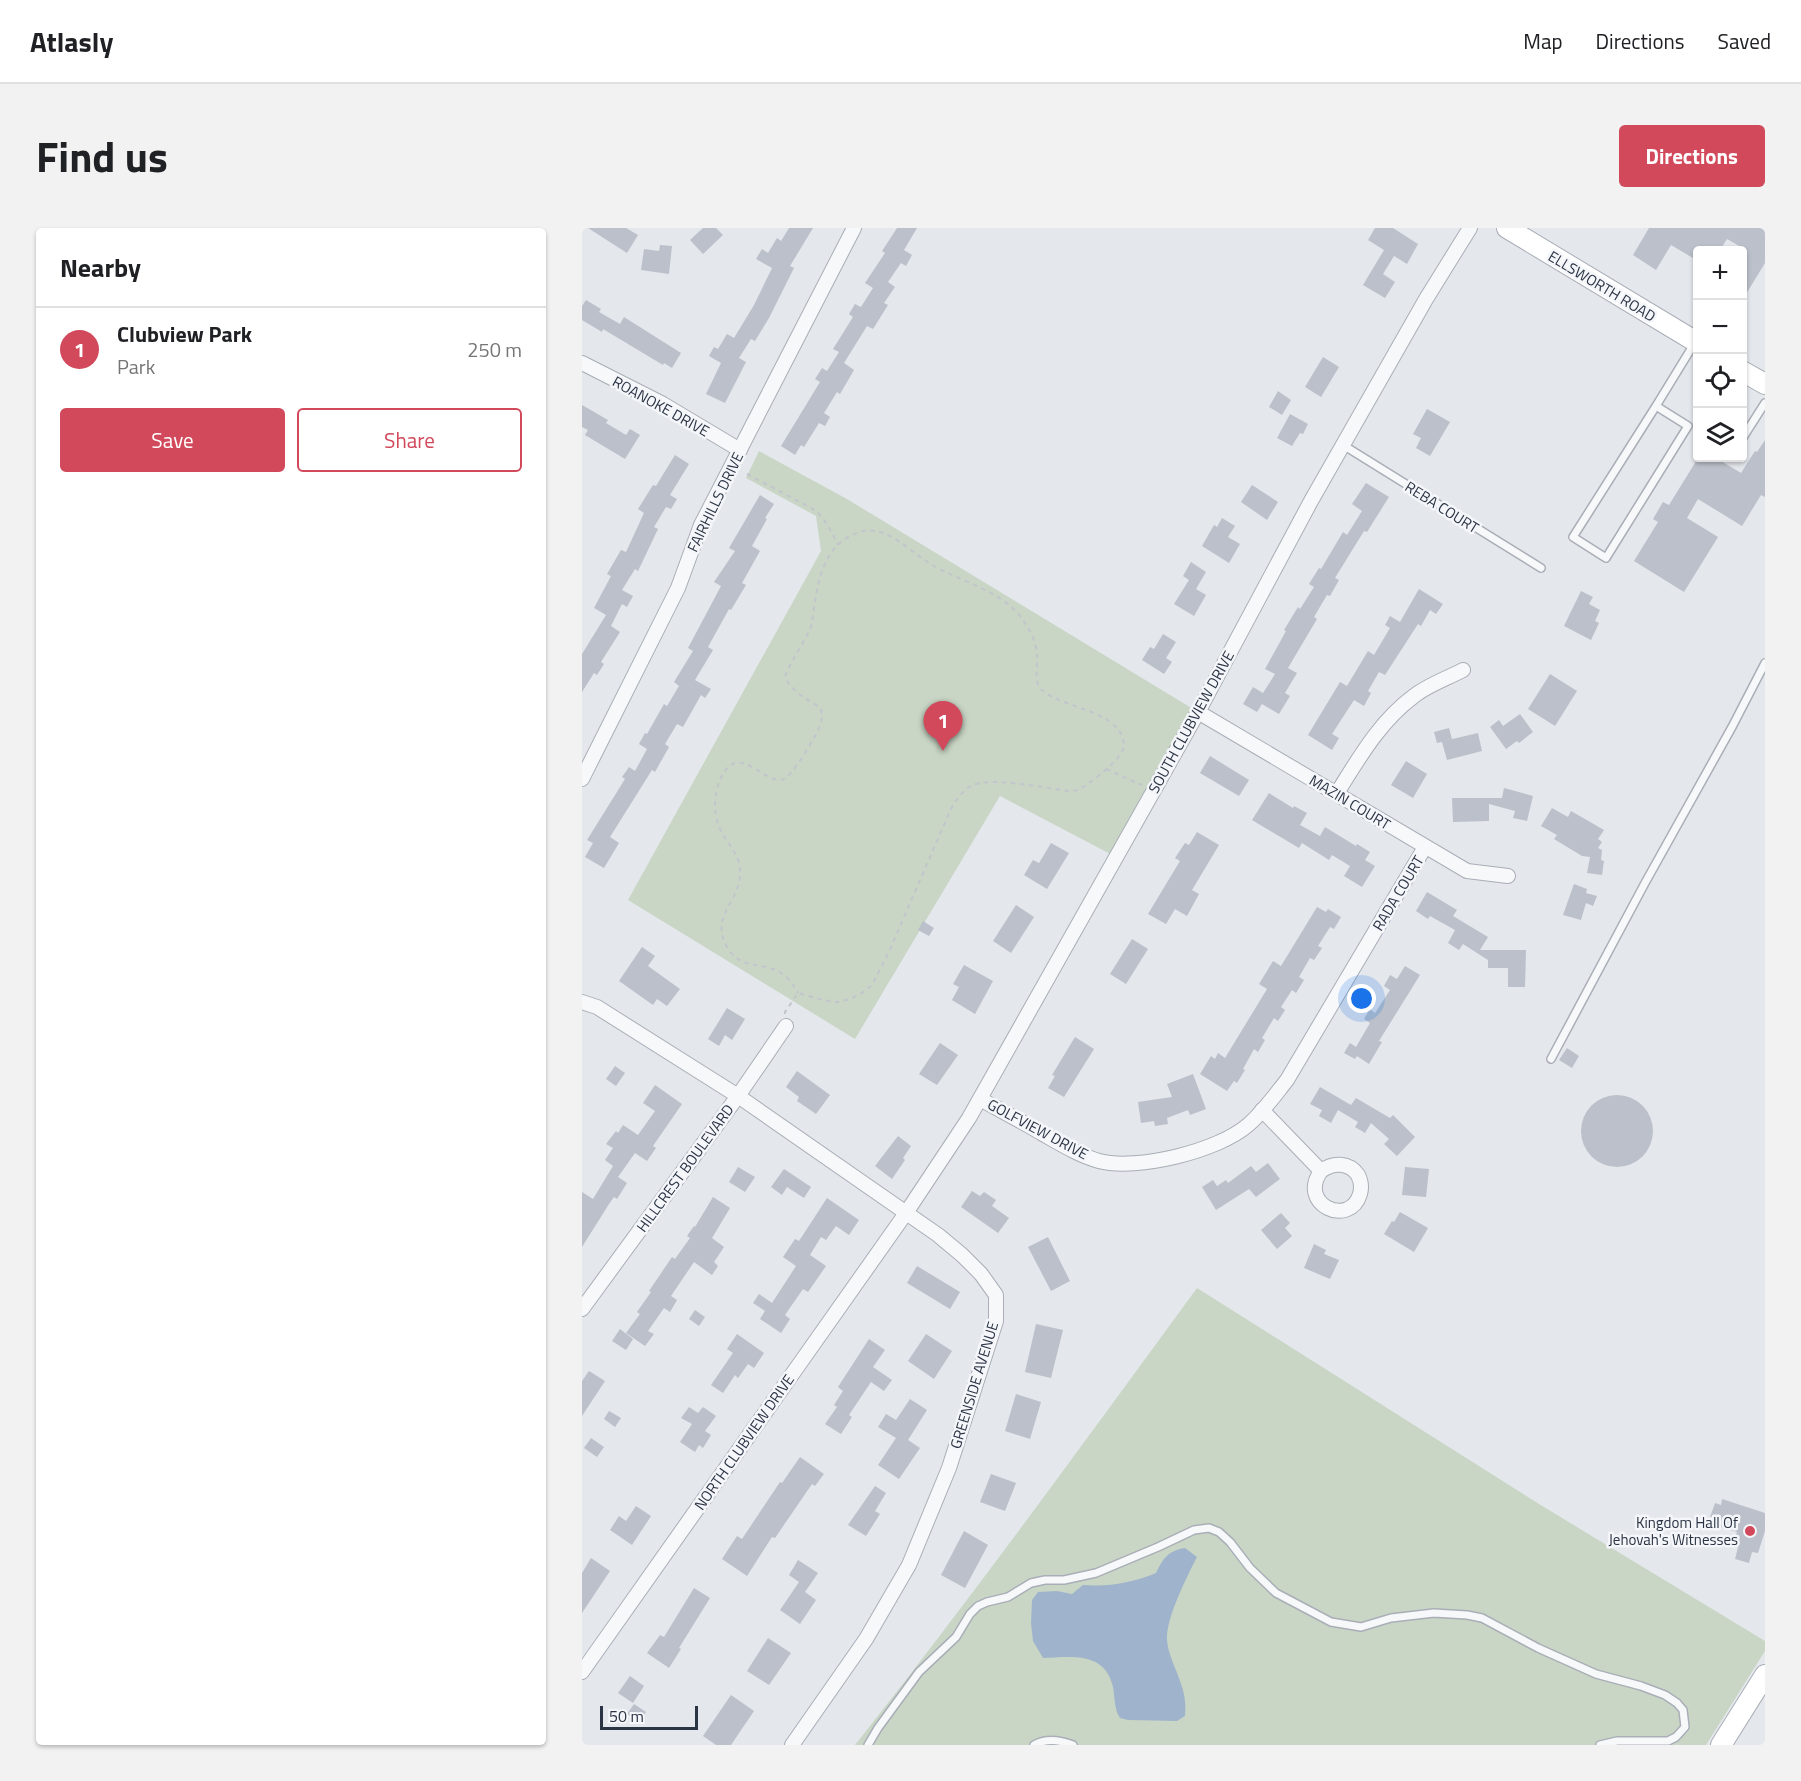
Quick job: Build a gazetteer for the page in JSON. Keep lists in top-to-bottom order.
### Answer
{
  "streets": {
    "main road": ["ELLSWORTH ROAD"],
    "street": [
      "ROANOKE DRIVE",
      "FAIRHILLS DRIVE",
      "SOUTH CLUBVIEW DRIVE",
      "MAZIN COURT",
      "RADA COURT",
      "GOLFVIEW DRIVE",
      "HILLCREST BOULEVARD",
      "GREENSIDE AVENUE",
      "NORTH CLUBVIEW DRIVE"
    ],
    "lane": ["REBA COURT"]
  },
  "crossings": [
    ["ROANOKE DRIVE", "FAIRHILLS DRIVE"],
    ["REBA COURT", "SOUTH CLUBVIEW DRIVE"],
    ["SOUTH CLUBVIEW DRIVE", "MAZIN COURT"],
    ["SOUTH CLUBVIEW DRIVE", "GOLFVIEW DRIVE"],
    ["SOUTH CLUBVIEW DRIVE", "GREENSIDE AVENUE"],
    ["SOUTH CLUBVIEW DRIVE", "NORTH CLUBVIEW DRIVE"],
    ["MAZIN COURT", "RADA COURT"],
    ["RADA COURT", "GOLFVIEW DRIVE"],
    ["HILLCREST BOULEVARD", "GREENSIDE AVENUE"],
    ["GREENSIDE AVENUE", "NORTH CLUBVIEW DRIVE"]
  ],
  "places": ["Kingdom Hall Of Jehovah's Witnesses"],
  "scale_bar": "50 m",
  "page": {
    "header": "Atlasly",
    "nav": ["Map", "Directions", "Saved"],
    "title": "Find us",
    "buttons": [
      "Directions",
      ["Save", "Share"]
    ],
    "heading": "Nearby",
    "map_buttons": ["+", "−"],
    "list": [
      {
        "mark": "1",
        "name": "Clubview Park",
        "note": "Park",
        "value": "250 m"
      }
    ],
    "pins": "1",
    "scale": "50 m"
  }
}
